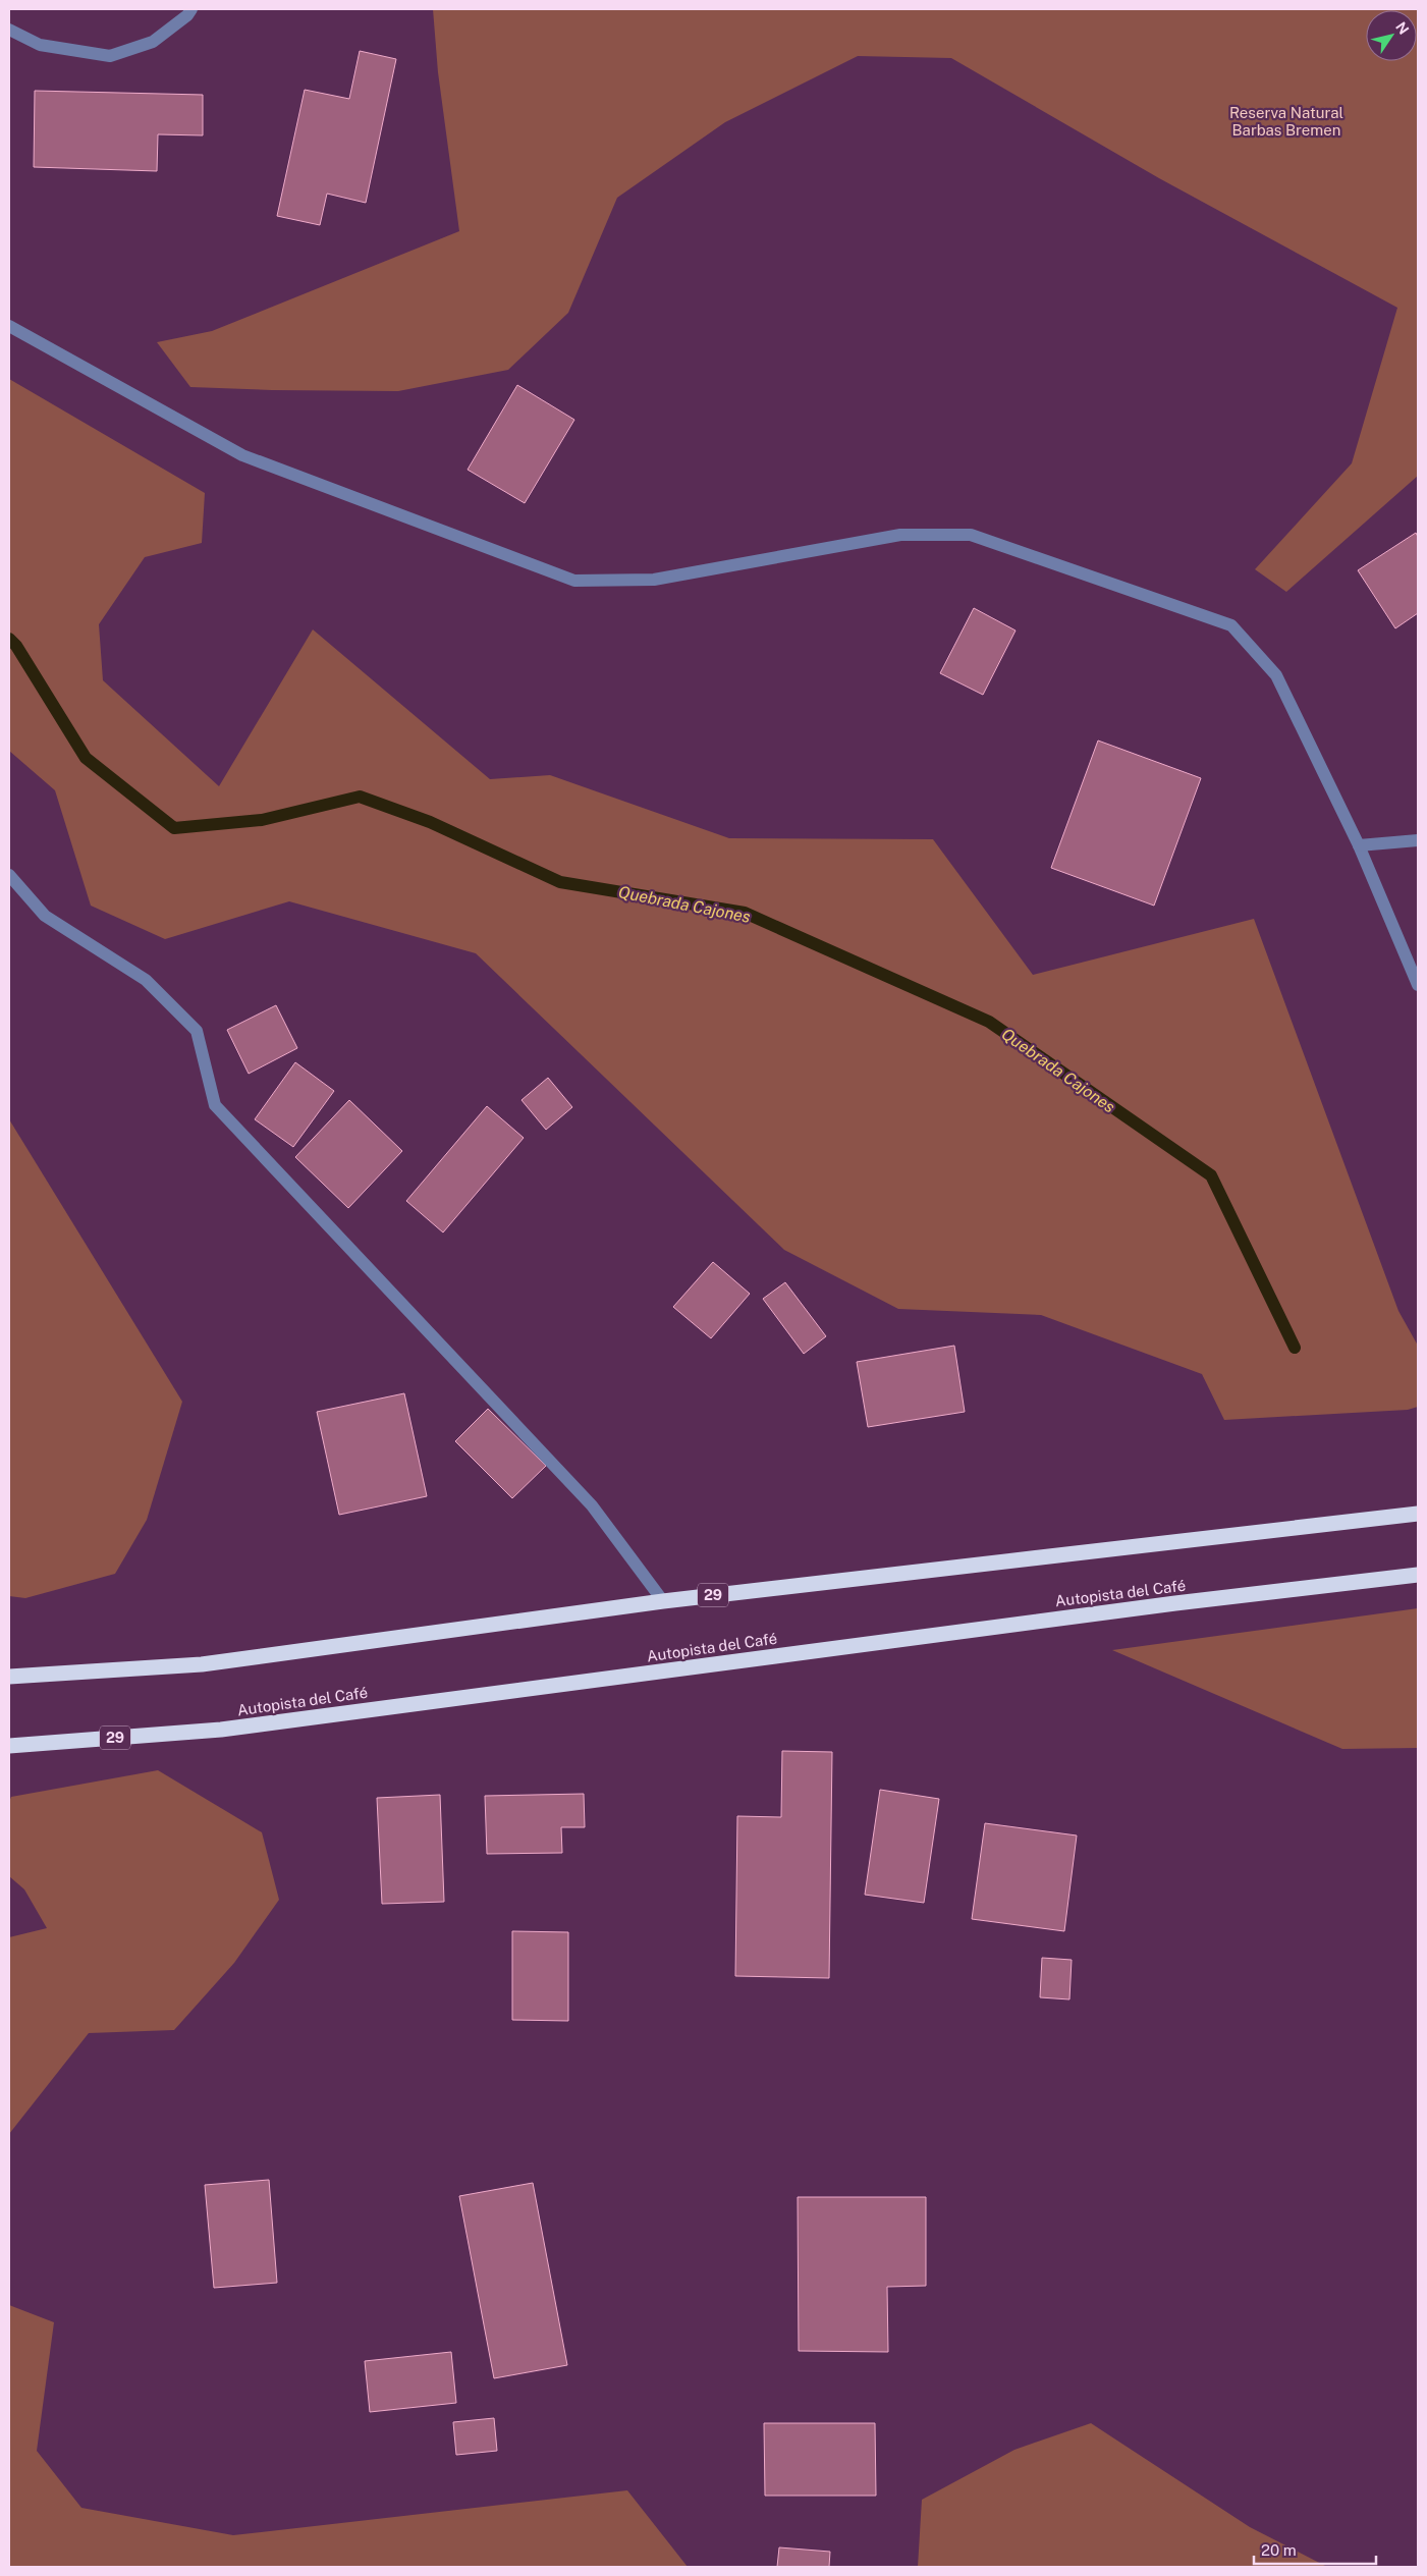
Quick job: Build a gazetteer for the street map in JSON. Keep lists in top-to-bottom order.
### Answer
{
  "streets": {
    "highway": ["Autopista del Café", "29"]
  },
  "water": ["Quebrada Cajones"],
  "parks": ["Reserva Natural Barbas Bremen"],
  "scale_bar": "20 m",
  "north": "top right"
}
